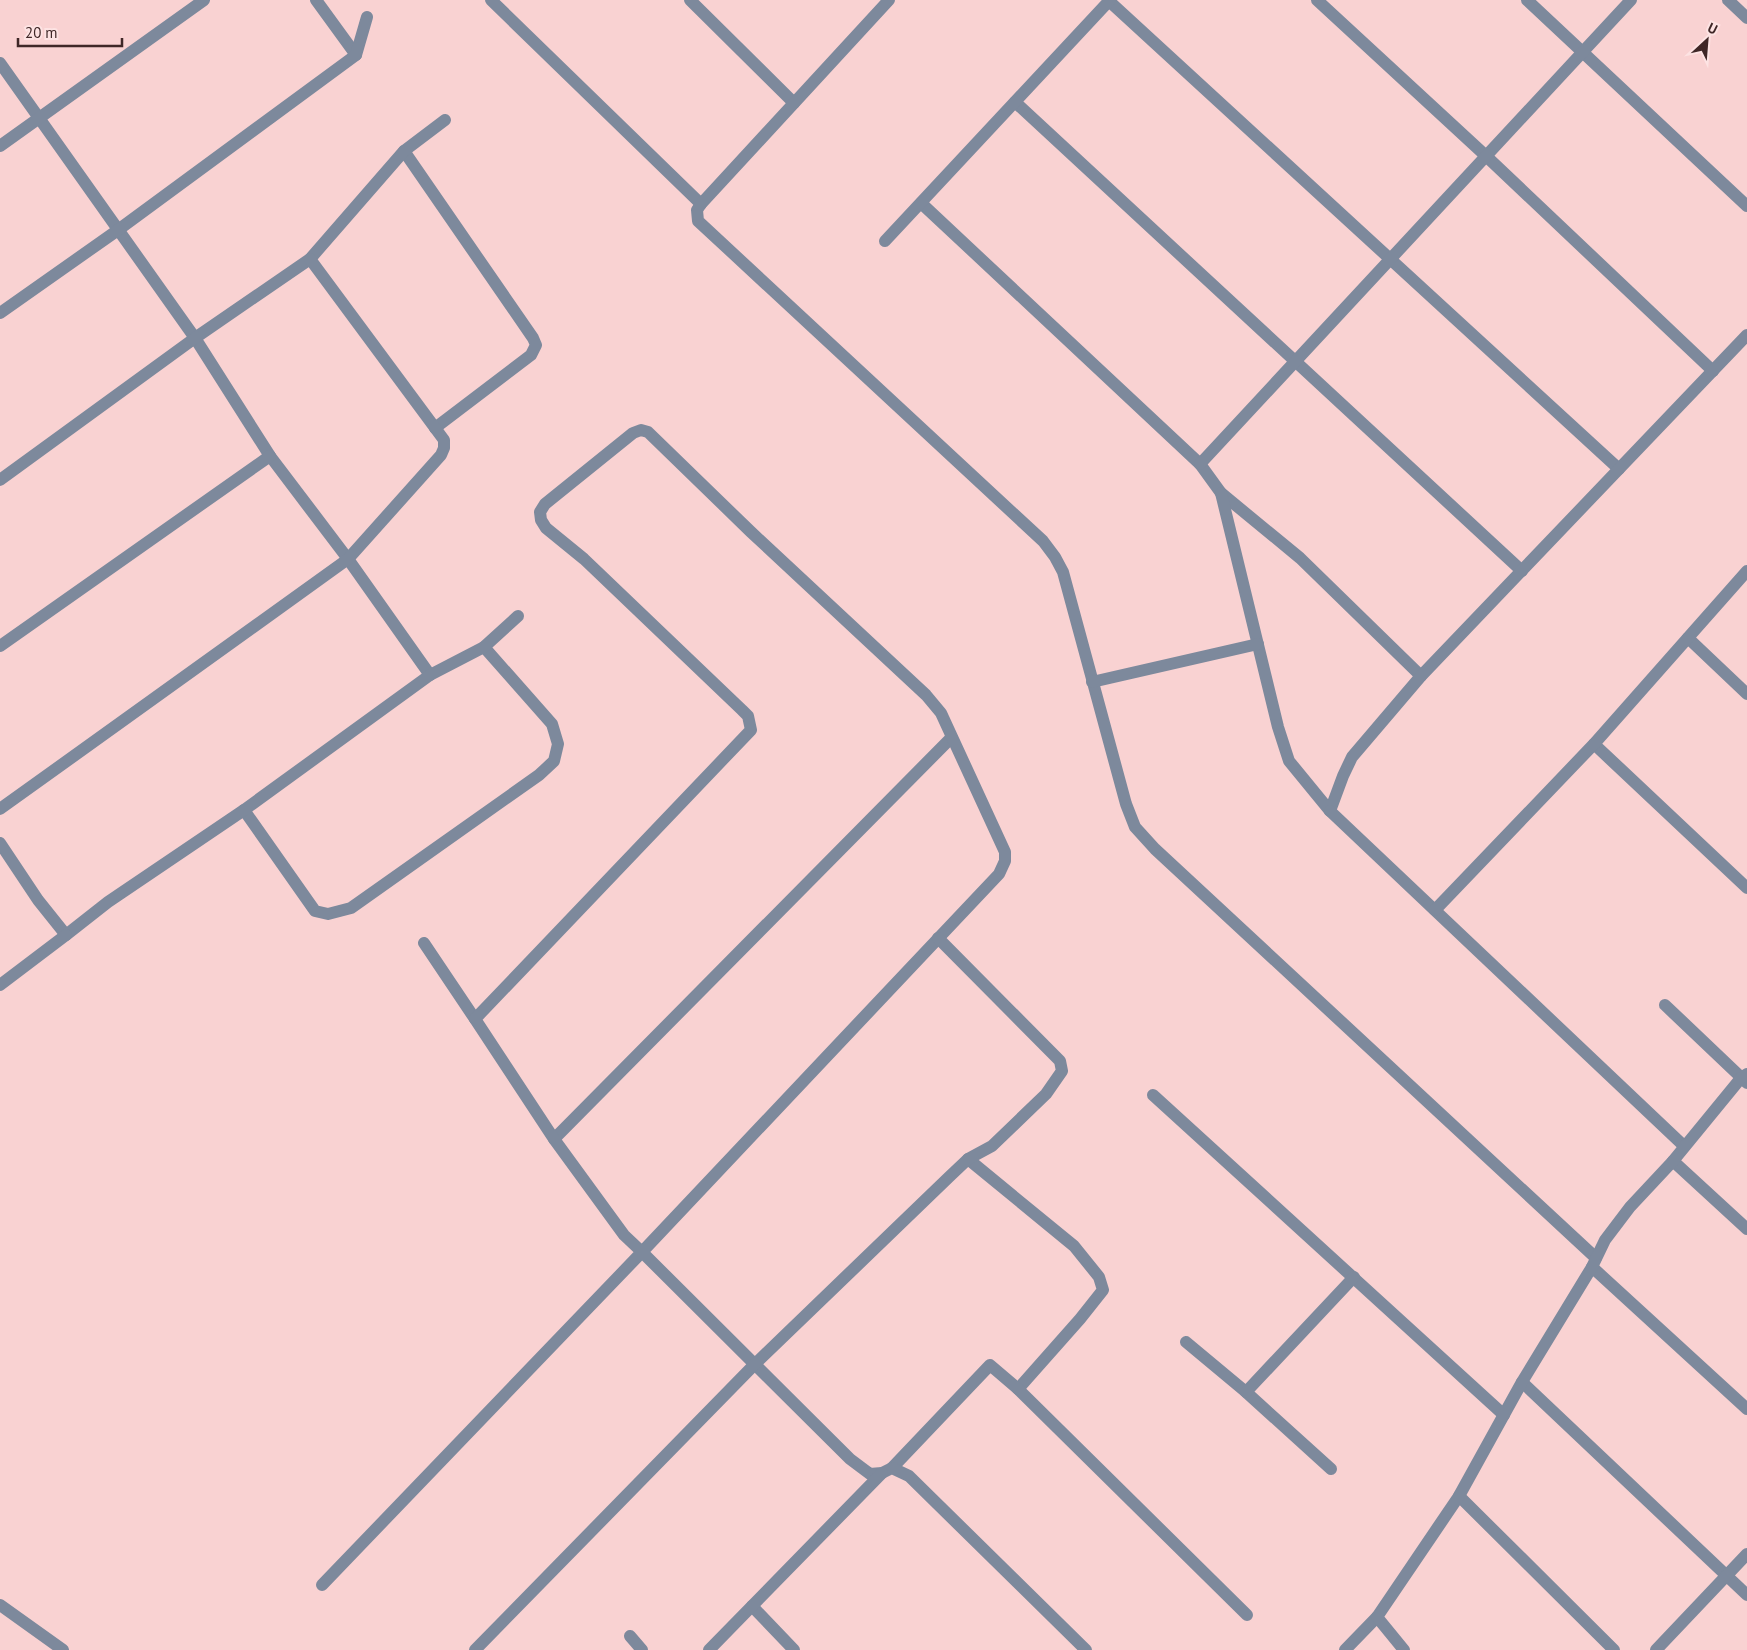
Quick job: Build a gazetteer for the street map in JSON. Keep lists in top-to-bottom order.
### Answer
{
  "scale_bar": "20 m",
  "north": "top right"
}
